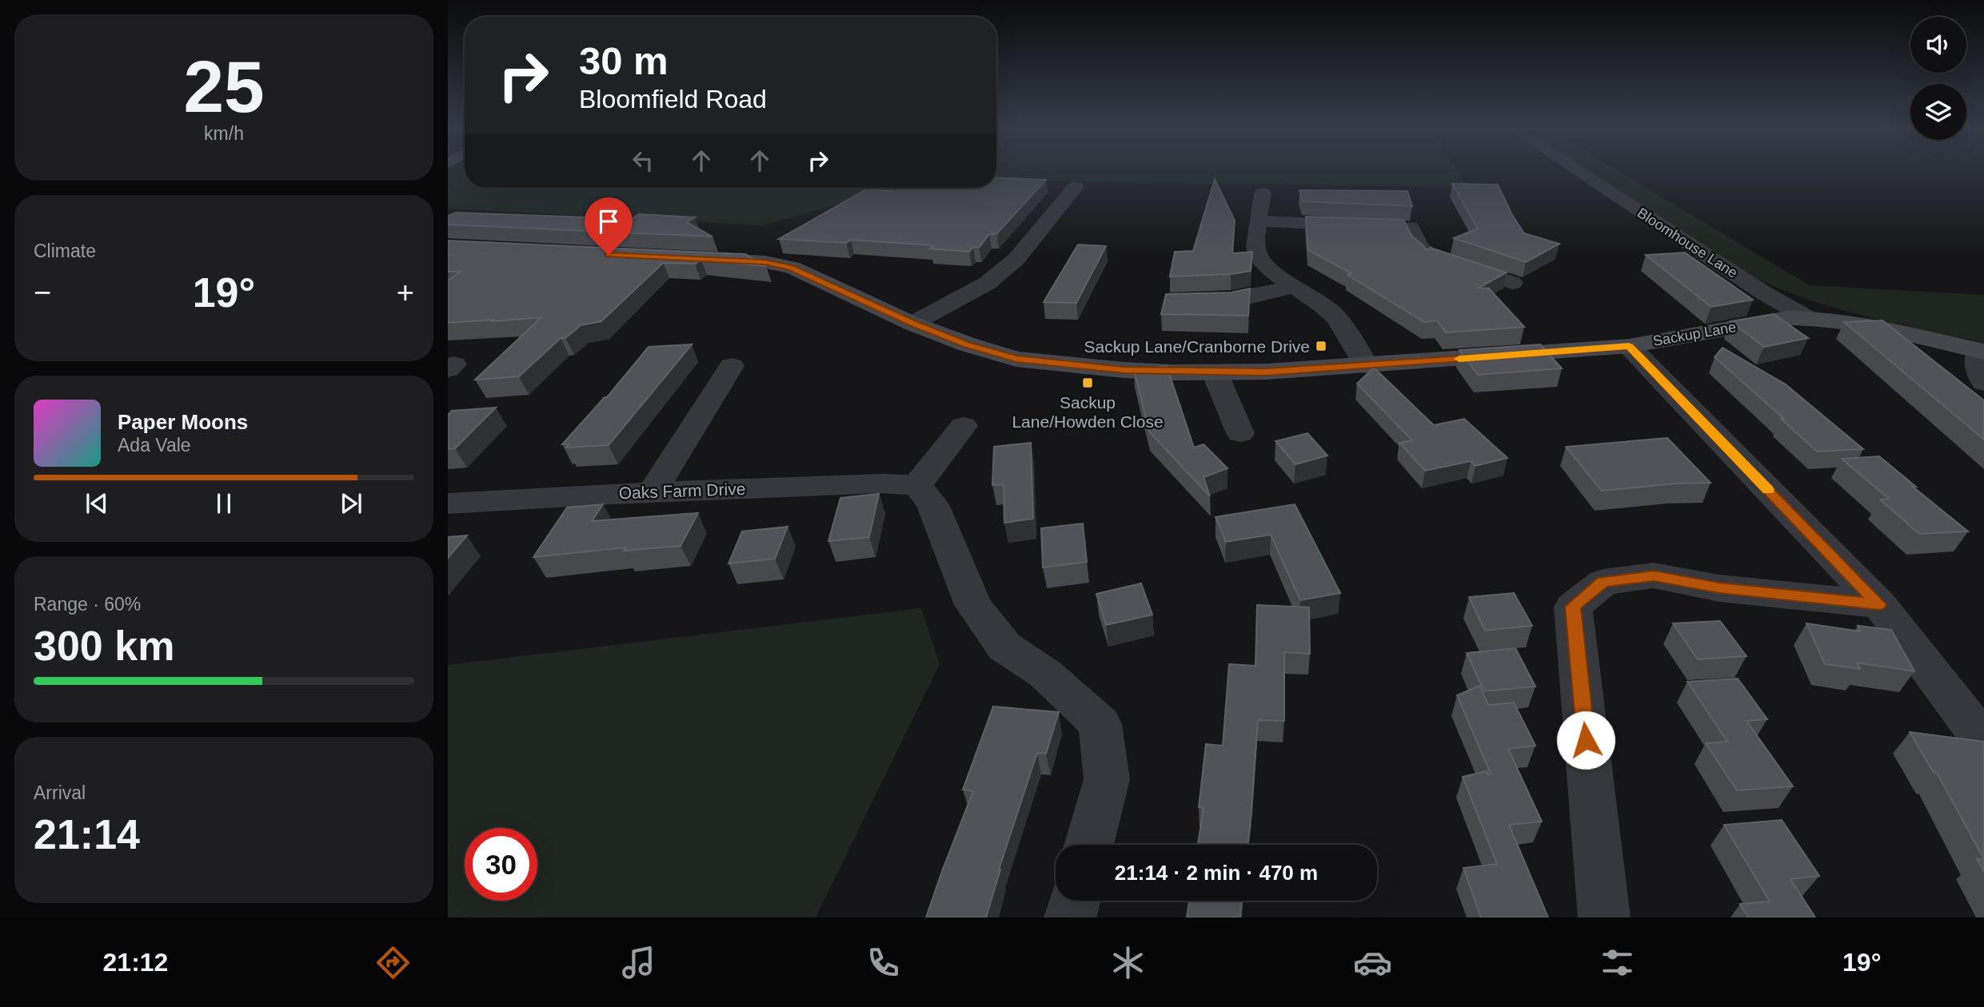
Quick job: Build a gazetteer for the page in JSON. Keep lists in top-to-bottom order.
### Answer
{
  "streets": {
    "street": ["Bloomhouse Lane", "Sackup Lane", "Oaks Farm Drive"]
  },
  "crossings": [
    ["Bloomhouse Lane", "Sackup Lane"]
  ],
  "places": {
    "transit": ["Sackup Lane/Cranborne Drive", "Sackup Lane/Howden Close"]
  },
  "page": {
    "tile": [
      ["25", "km/h"],
      "Climate",
      ["Range · 60%", "300 km"],
      ["Arrival", "21:14"]
    ],
    "turn": ["30 m", "Bloomfield Road"],
    "heat": ["−", "19°", "+"],
    "song": ["Paper Moons", "Ada Vale"],
    "limit": "30",
    "trip": "21:14 · 2 min · 470 m",
    "tabs": ["21:12", "19°"]
  }
}
